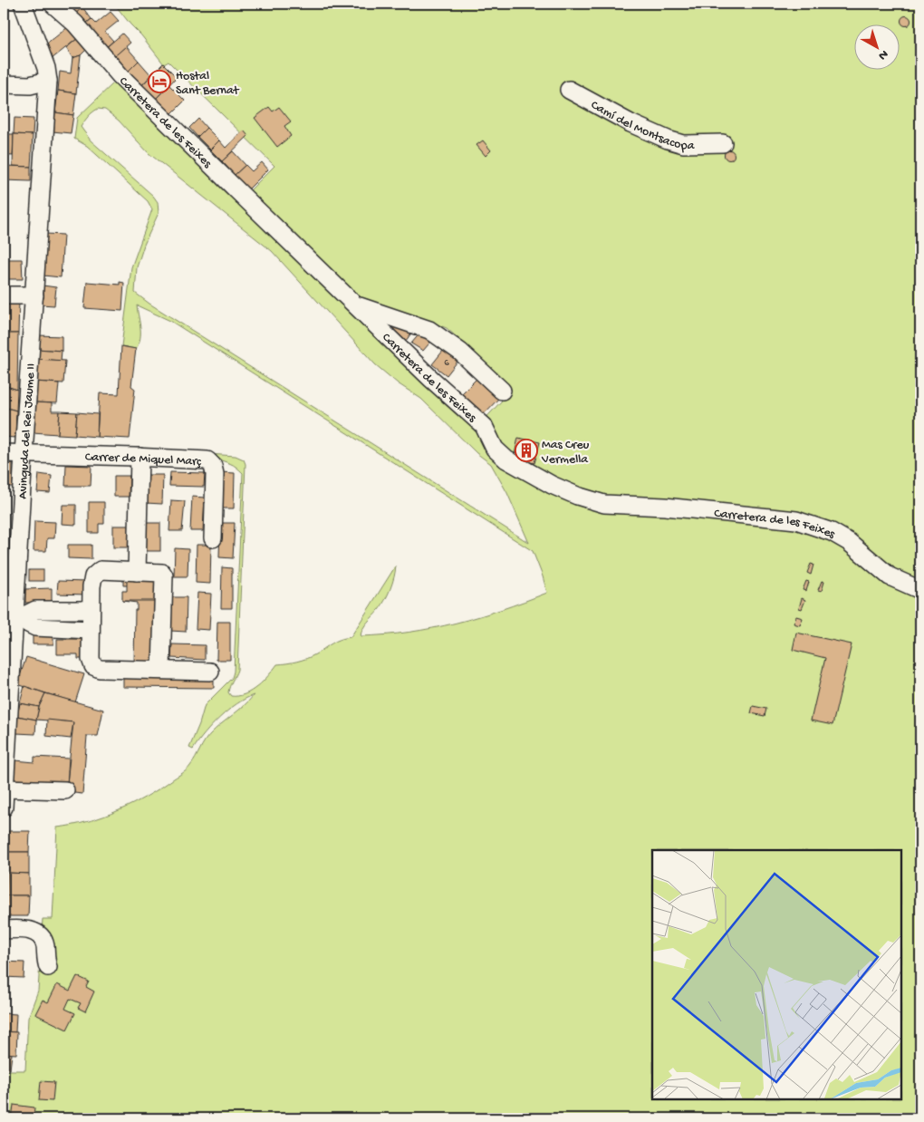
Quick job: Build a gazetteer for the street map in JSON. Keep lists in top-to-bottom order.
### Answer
{
  "streets": {
    "street": [
      "Carretera de les Feixes",
      "Camí del Montsacopa",
      "Avinguda del Rei Jaume II",
      "Carrer de Miquel Març"
    ]
  },
  "crossings": [
    ["Avinguda del Rei Jaume II", "Carrer de Miquel Març"]
  ],
  "places": {
    "hotel": ["Hostal Sant Bernat"],
    "building": ["Mas Creu Vermella"]
  },
  "house_numbers": ["6"],
  "north": "bottom right"
}
